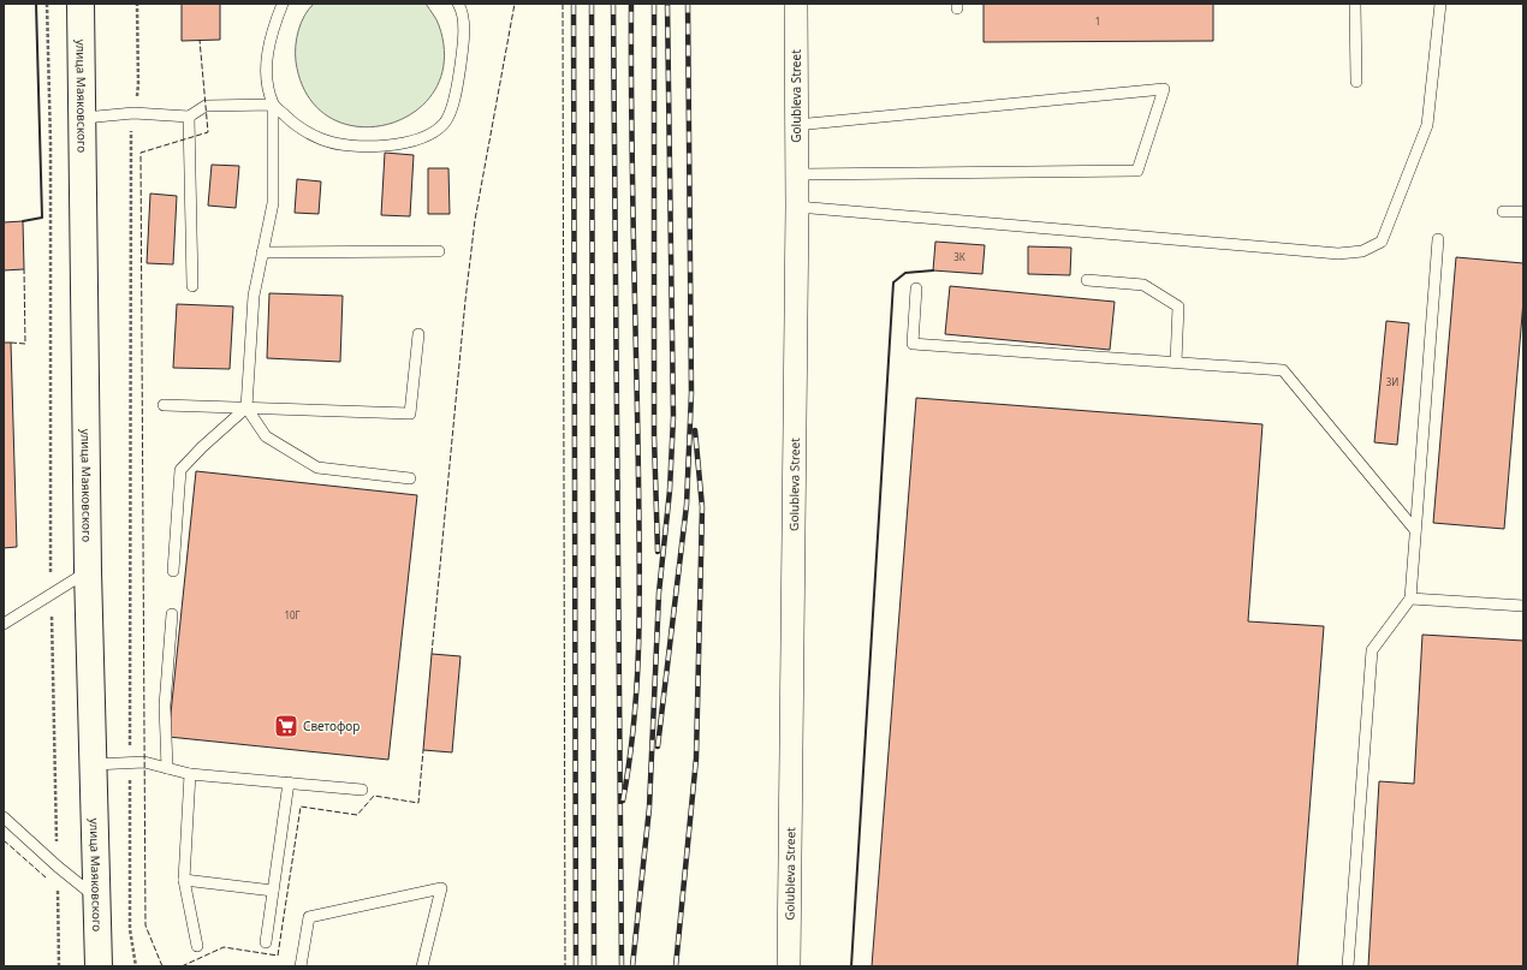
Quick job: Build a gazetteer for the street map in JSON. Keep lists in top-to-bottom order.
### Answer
{
  "streets": {
    "main road": ["улица Маяковского"],
    "street": ["Golubleva Street"]
  },
  "places": {
    "supermarket": ["Светофор"]
  },
  "house_numbers": [
    "1",
    "3К",
    "3И",
    "10Г"
  ]
}
